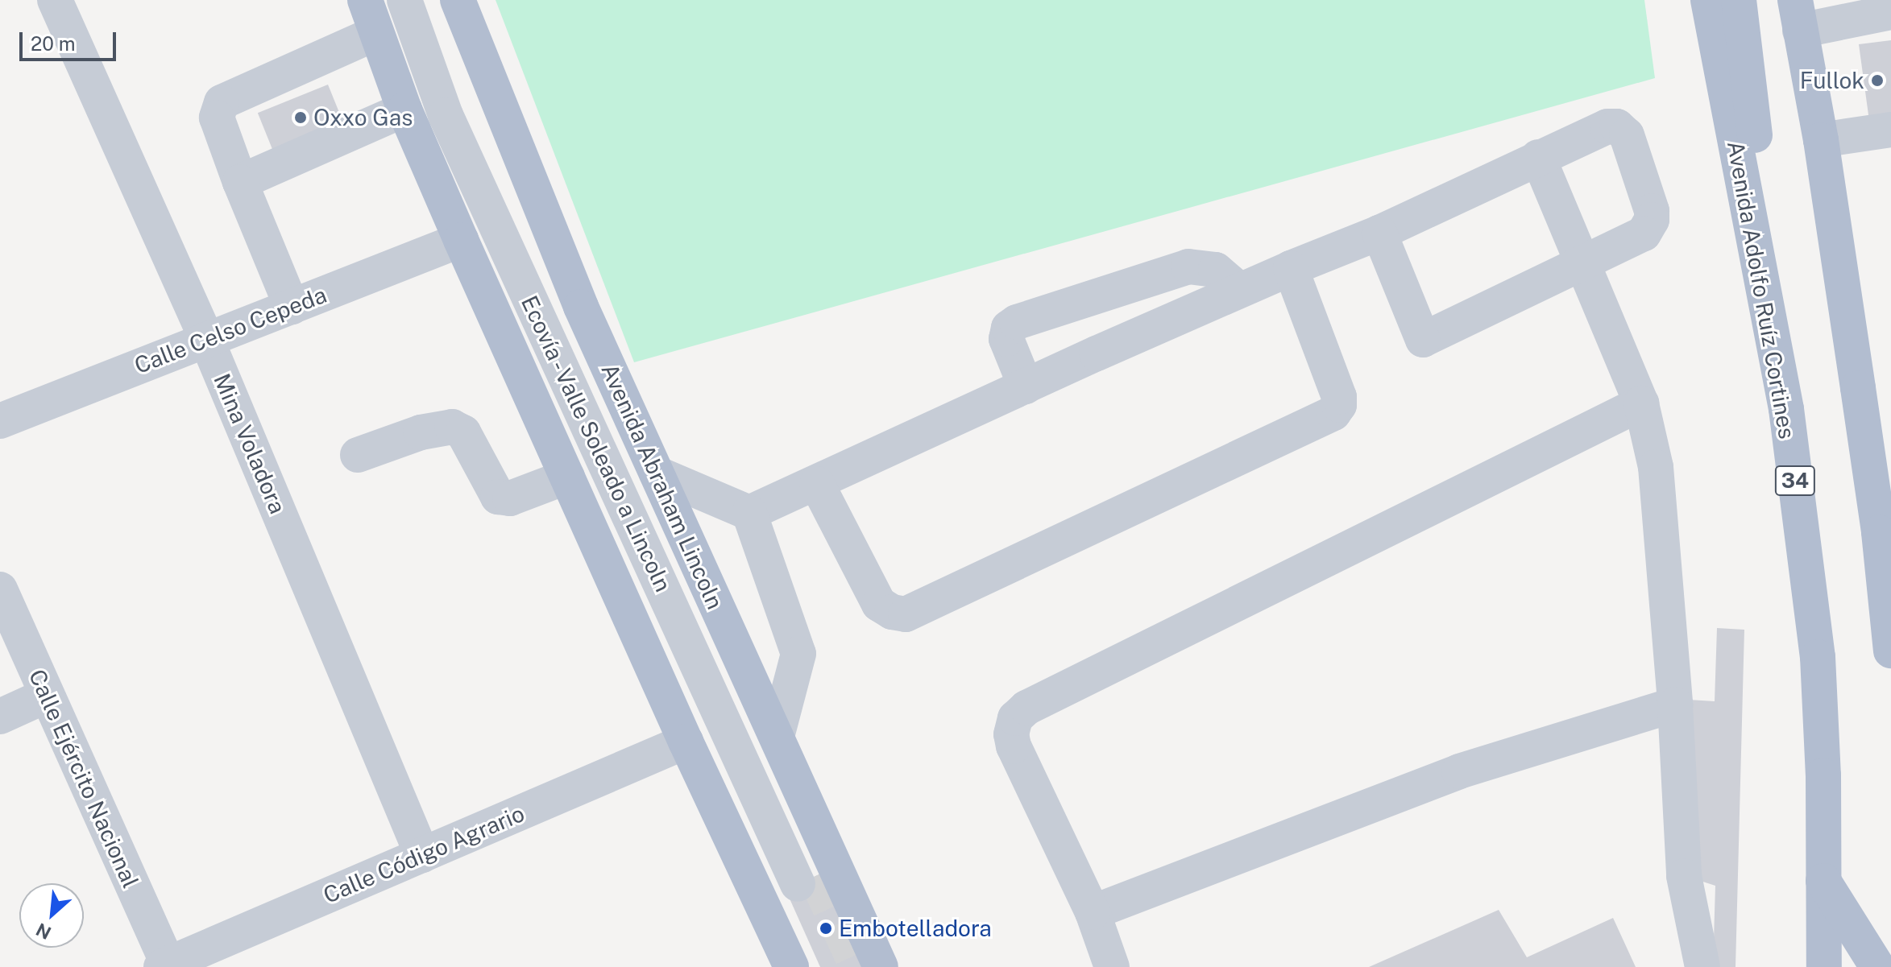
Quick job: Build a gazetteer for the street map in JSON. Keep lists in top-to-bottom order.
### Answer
{
  "streets": {
    "main road": ["Avenida Adolfo Ruíz Cortines", "34", "Avenida Abraham Lincoln"],
    "street": [
      "Calle Celso Cepeda",
      "Mina Voladora",
      "Ecovía - Valle Soleado a Lincoln",
      "Calle Ejército Nacional",
      "Calle Código Agrario"
    ]
  },
  "crossings": [
    ["Calle Celso Cepeda", "Mina Voladora"],
    ["Mina Voladora", "Calle Código Agrario"],
    ["Calle Ejército Nacional", "Calle Código Agrario"]
  ],
  "places": ["Fullok", "Oxxo Gas", "Embotelladora"],
  "scale_bar": "20 m",
  "north": "bottom left"
}
